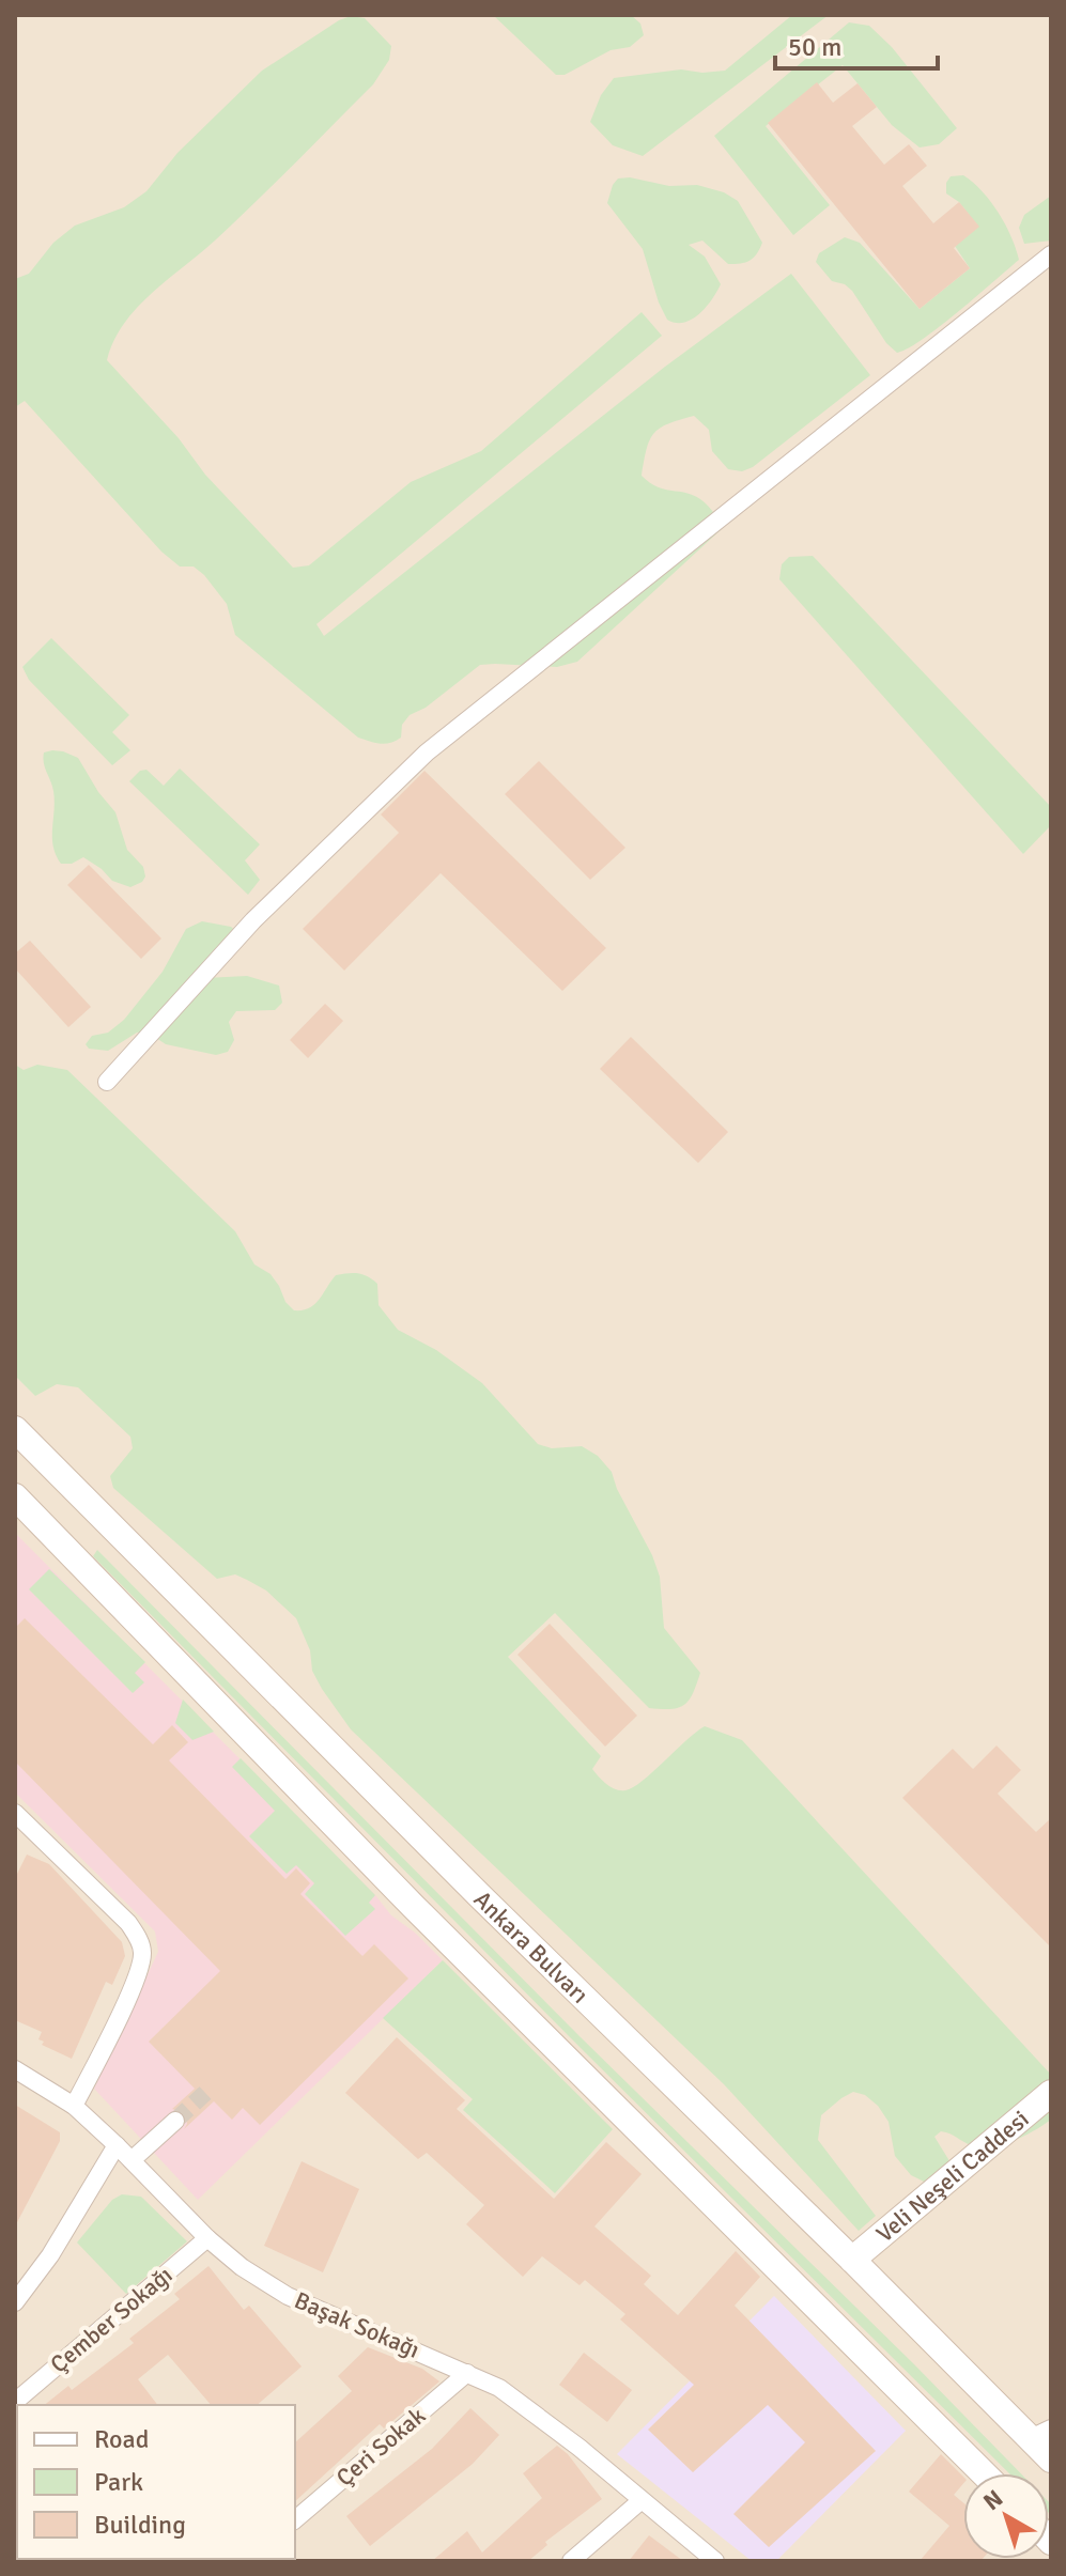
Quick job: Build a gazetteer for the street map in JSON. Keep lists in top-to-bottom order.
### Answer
{
  "streets": {
    "main road": ["Ankara Bulvarı", "Veli Neşeli Caddesi"],
    "street": ["Çember Sokağı", "Başak Sokağı", "Çeri Sokak"]
  },
  "crossings": [
    ["Ankara Bulvarı", "Veli Neşeli Caddesi"],
    ["Çember Sokağı", "Başak Sokağı"],
    ["Başak Sokağı", "Çeri Sokak"]
  ],
  "legend": ["Road", "Park", "Building"],
  "scale_bar": "50 m",
  "north": "top left"
}
